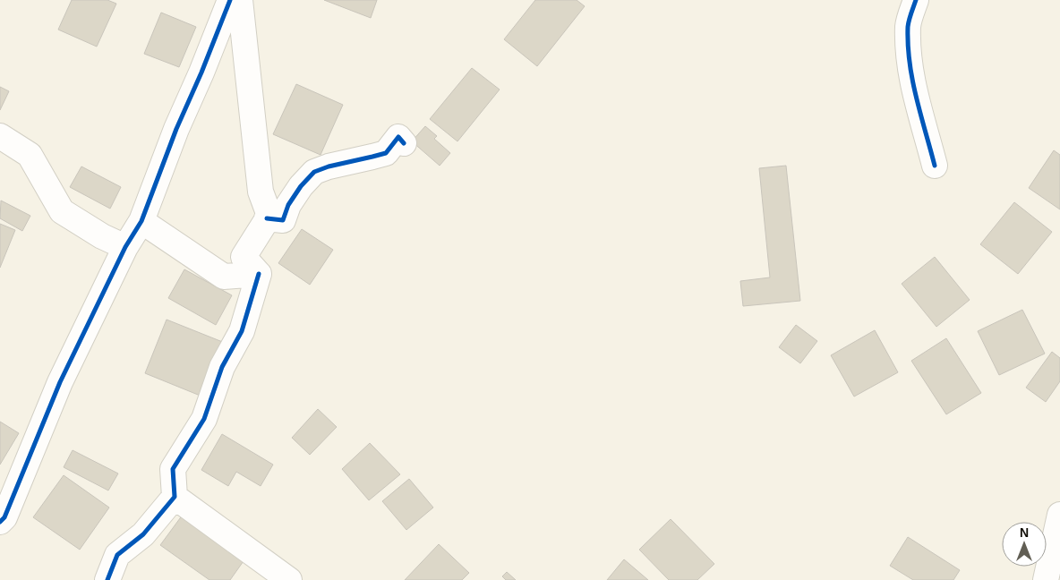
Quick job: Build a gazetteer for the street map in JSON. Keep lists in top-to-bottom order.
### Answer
{
  "north": "top"
}
